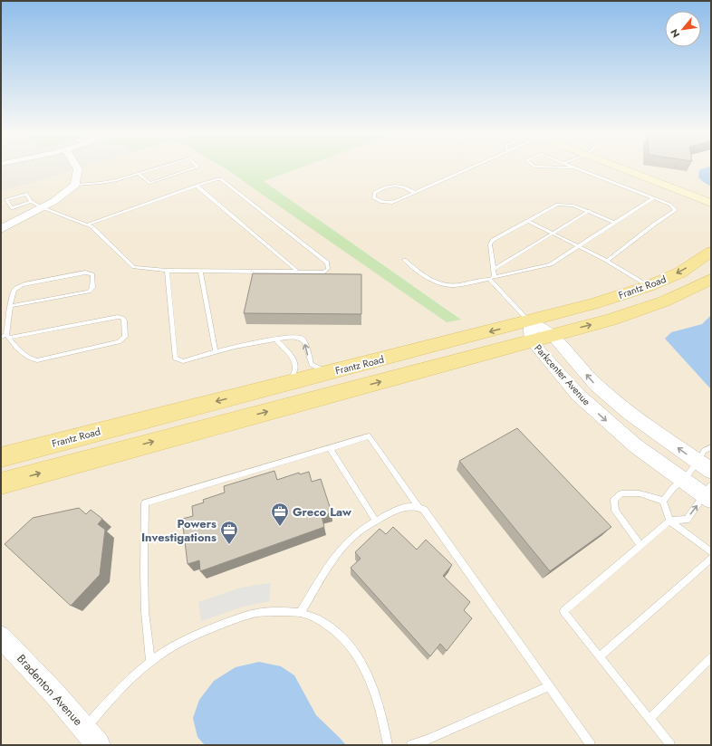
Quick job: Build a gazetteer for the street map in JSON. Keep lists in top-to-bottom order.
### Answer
{
  "streets": {
    "main road": ["Frantz Road"],
    "street": ["Parkcenter Avenue", "Bradenton Avenue"]
  },
  "crossings": [
    ["Frantz Road", "Parkcenter Avenue"]
  ],
  "places": {
    "office": ["Greco Law", "Powers Investigations"]
  },
  "north": "bottom left"
}
